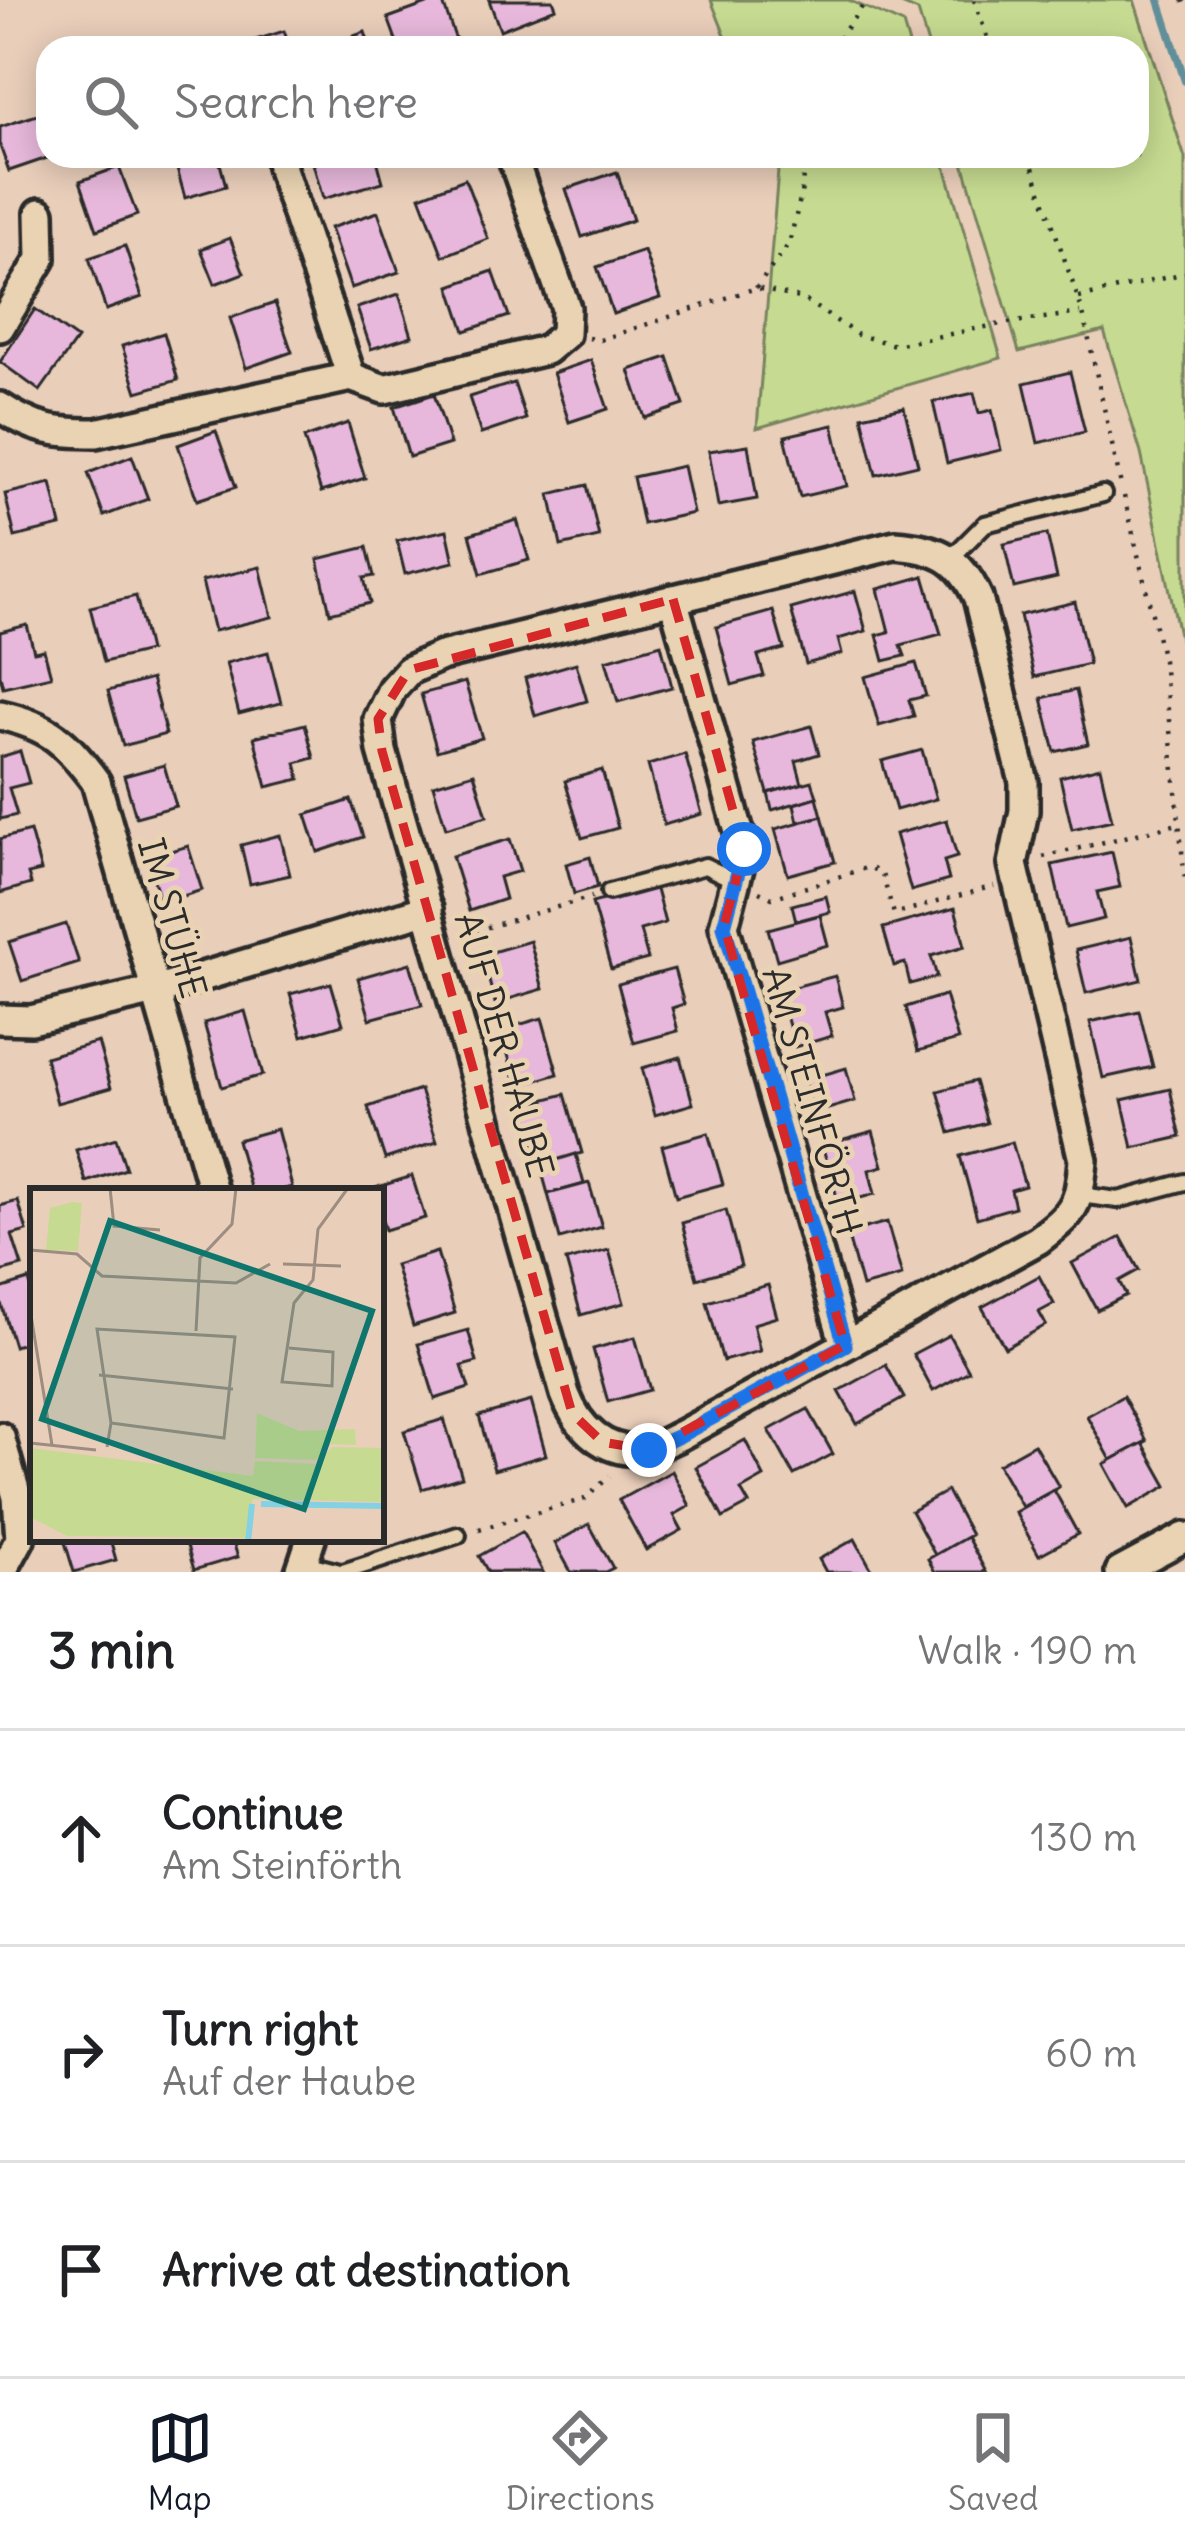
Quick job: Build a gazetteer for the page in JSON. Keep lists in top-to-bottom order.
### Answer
{
  "streets": {
    "street": ["IM STÜHE", "AUF DER HAUBE", "AM STEINFÖRTH"]
  },
  "crossings": [
    ["AUF DER HAUBE", "AM STEINFÖRTH"]
  ],
  "page": {
    "search": "Search here",
    "heading": ["3 min", "Walk · 190 m"],
    "list": [
      ["Continue", "Am Steinförth", "130 m"],
      ["Turn right", "Auf der Haube", "60 m"],
      "Arrive at destination"
    ],
    "nav": ["Map", "Directions", "Saved"]
  }
}
